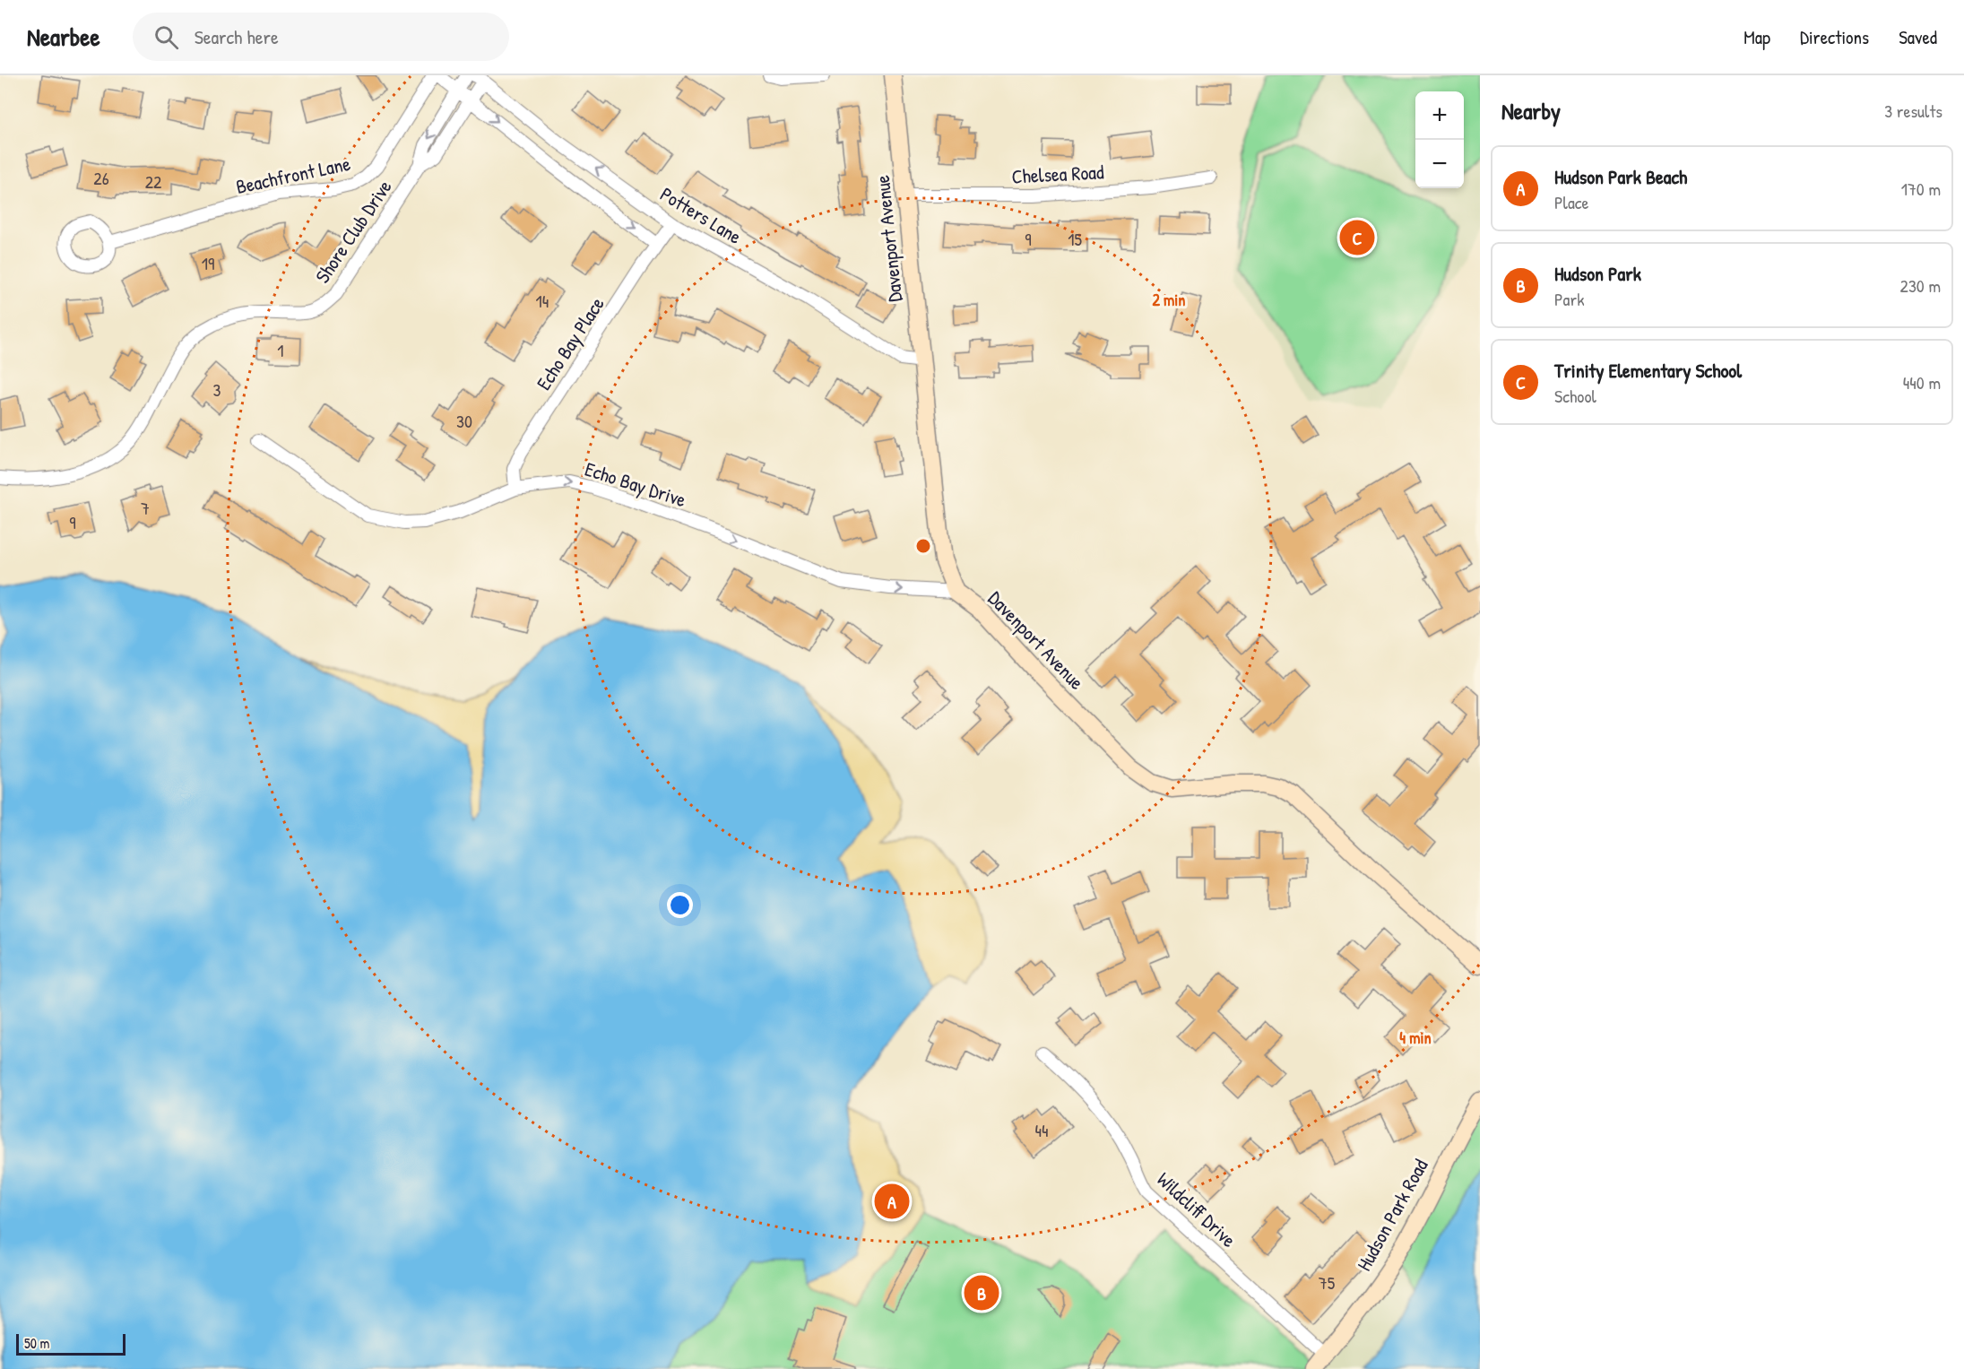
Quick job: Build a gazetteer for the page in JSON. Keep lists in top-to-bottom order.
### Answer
{
  "streets": {
    "street": [
      "Chelsea Road",
      "Beachfront Lane",
      "Potters Lane",
      "Shore Club Drive",
      "Davenport Avenue",
      "Echo Bay Place",
      "Echo Bay Drive",
      "Wildcliff Drive",
      "Hudson Park Road"
    ]
  },
  "crossings": [
    ["Chelsea Road", "Davenport Avenue"],
    ["Potters Lane", "Shore Club Drive"],
    ["Potters Lane", "Davenport Avenue"],
    ["Potters Lane", "Echo Bay Place"],
    ["Davenport Avenue", "Echo Bay Drive"],
    ["Echo Bay Place", "Echo Bay Drive"],
    ["Wildcliff Drive", "Hudson Park Road"]
  ],
  "one_way": ["Echo Bay Drive"],
  "house_numbers": [
    "26",
    "22",
    "9",
    "15",
    "19",
    "14",
    "1",
    "3",
    "30",
    "7",
    "9",
    "44",
    "75"
  ],
  "scale_bar": "50 m",
  "page": {
    "header": "Nearbee",
    "search": "Search here",
    "nav": ["Map", "Directions", "Saved"],
    "heading": ["Nearby", "3 results"],
    "map_buttons": ["+", "−"],
    "list": [
      {
        "mark": "A",
        "name": "Hudson Park Beach",
        "note": "Place",
        "value": "170 m"
      },
      {
        "mark": "B",
        "name": "Hudson Park",
        "note": "Park",
        "value": "230 m"
      },
      {
        "mark": "C",
        "name": "Trinity Elementary School",
        "note": "School",
        "value": "440 m"
      }
    ],
    "pins": ["C", "A", "B"],
    "scale": "50 m"
  },
  "rings": ["2 min", "4 min"]
}
